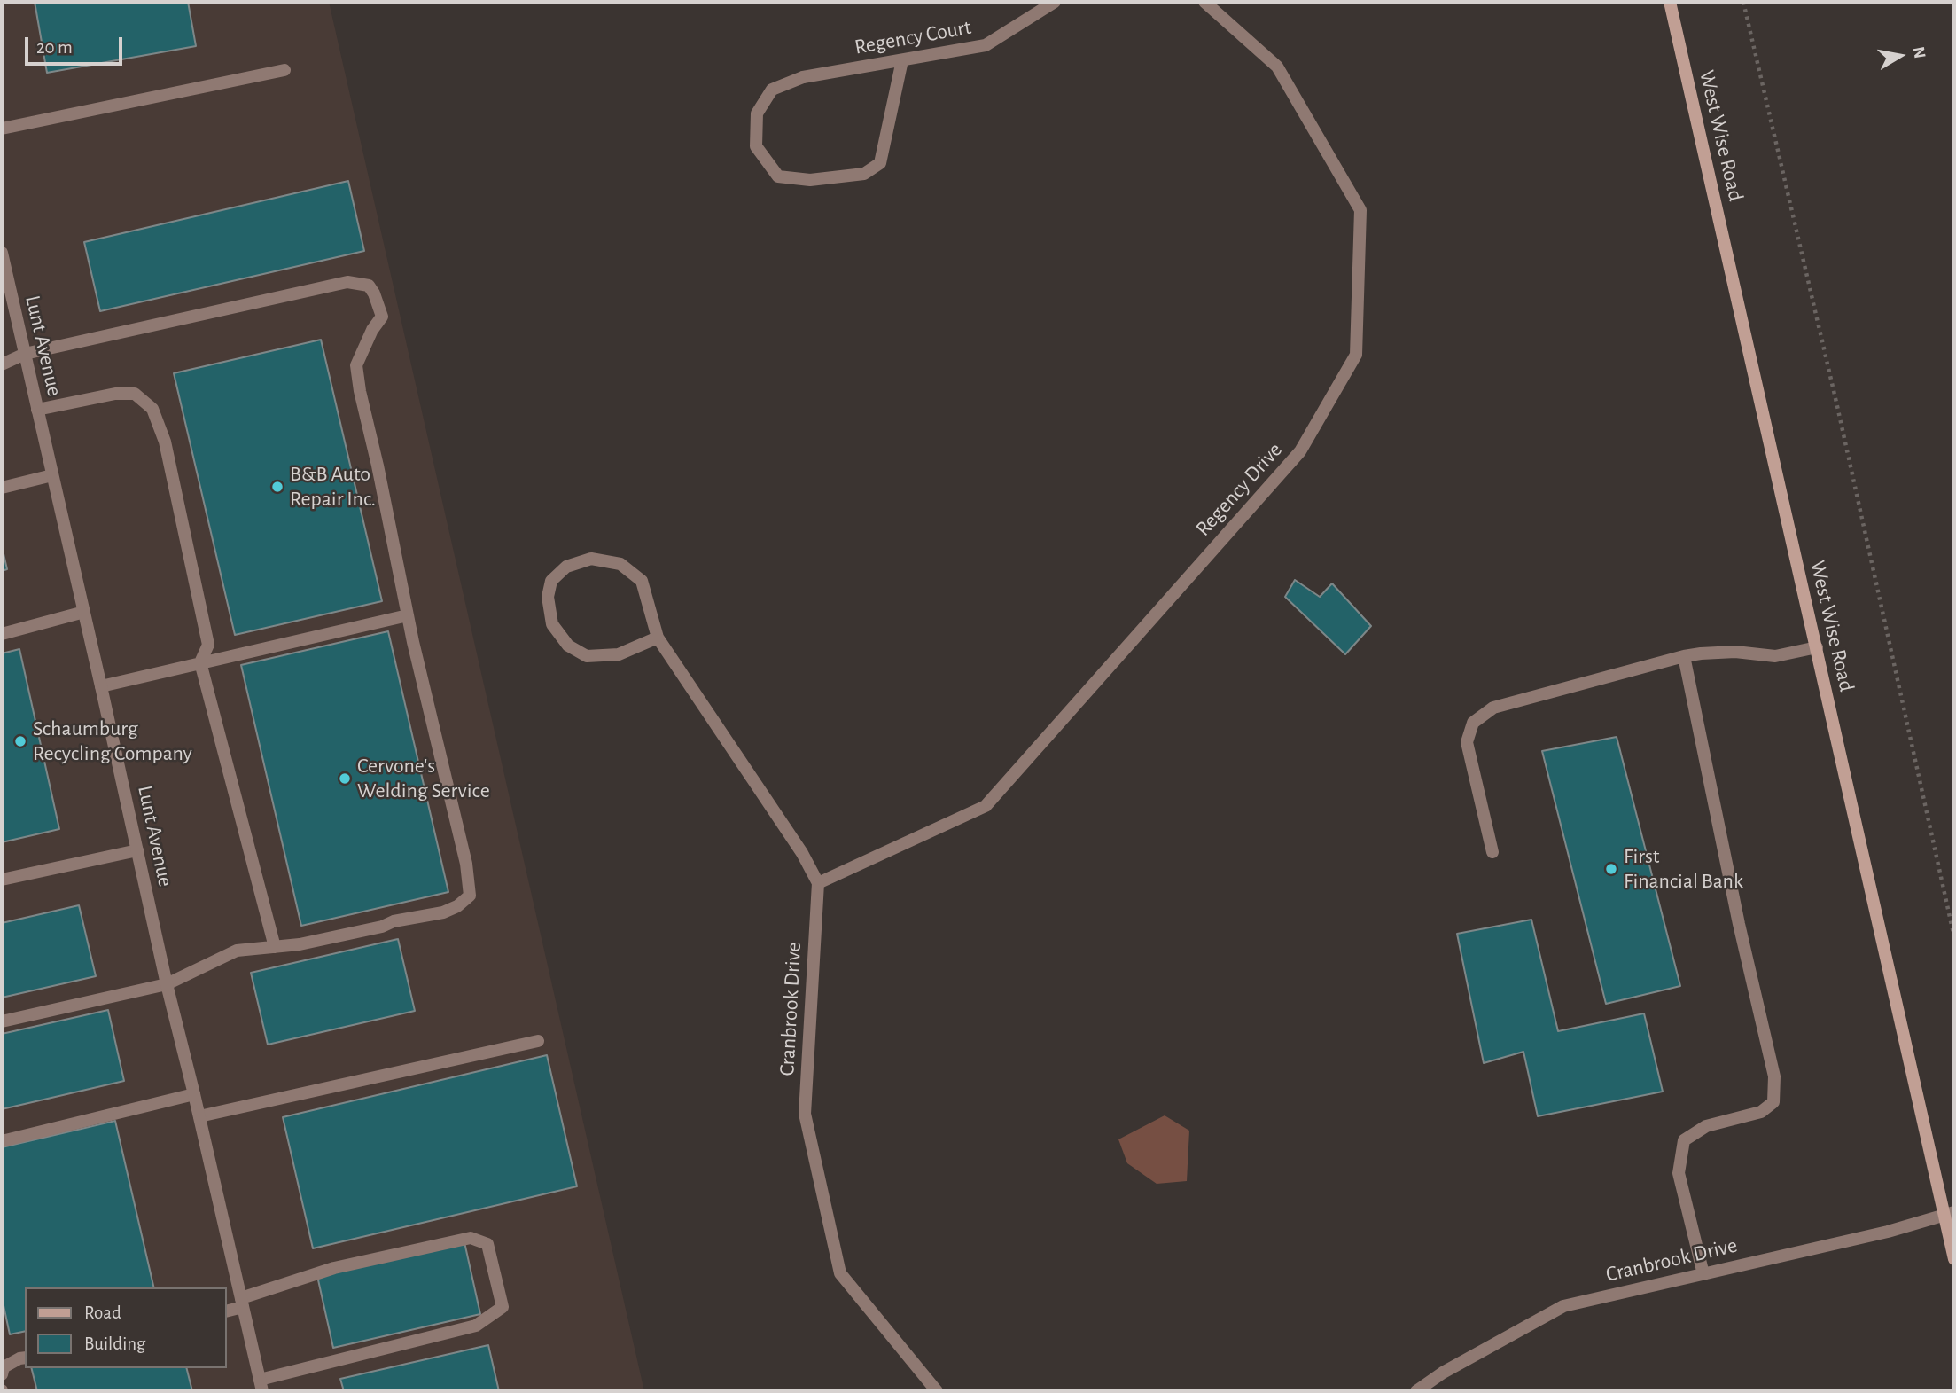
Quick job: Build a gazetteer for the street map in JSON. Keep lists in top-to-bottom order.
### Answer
{
  "streets": {
    "street": [
      "Regency Court",
      "West Wise Road",
      "Lunt Avenue",
      "Regency Drive",
      "Cranbrook Drive"
    ]
  },
  "crossings": [
    ["West Wise Road", "Cranbrook Drive"],
    ["Regency Drive", "Cranbrook Drive"]
  ],
  "places": [
    "B&B Auto Repair Inc.",
    "Schaumburg Recycling Company",
    "Cervone's Welding Service",
    "First Financial Bank"
  ],
  "legend": ["Road", "Building"],
  "scale_bar": "20 m",
  "north": "right"
}
